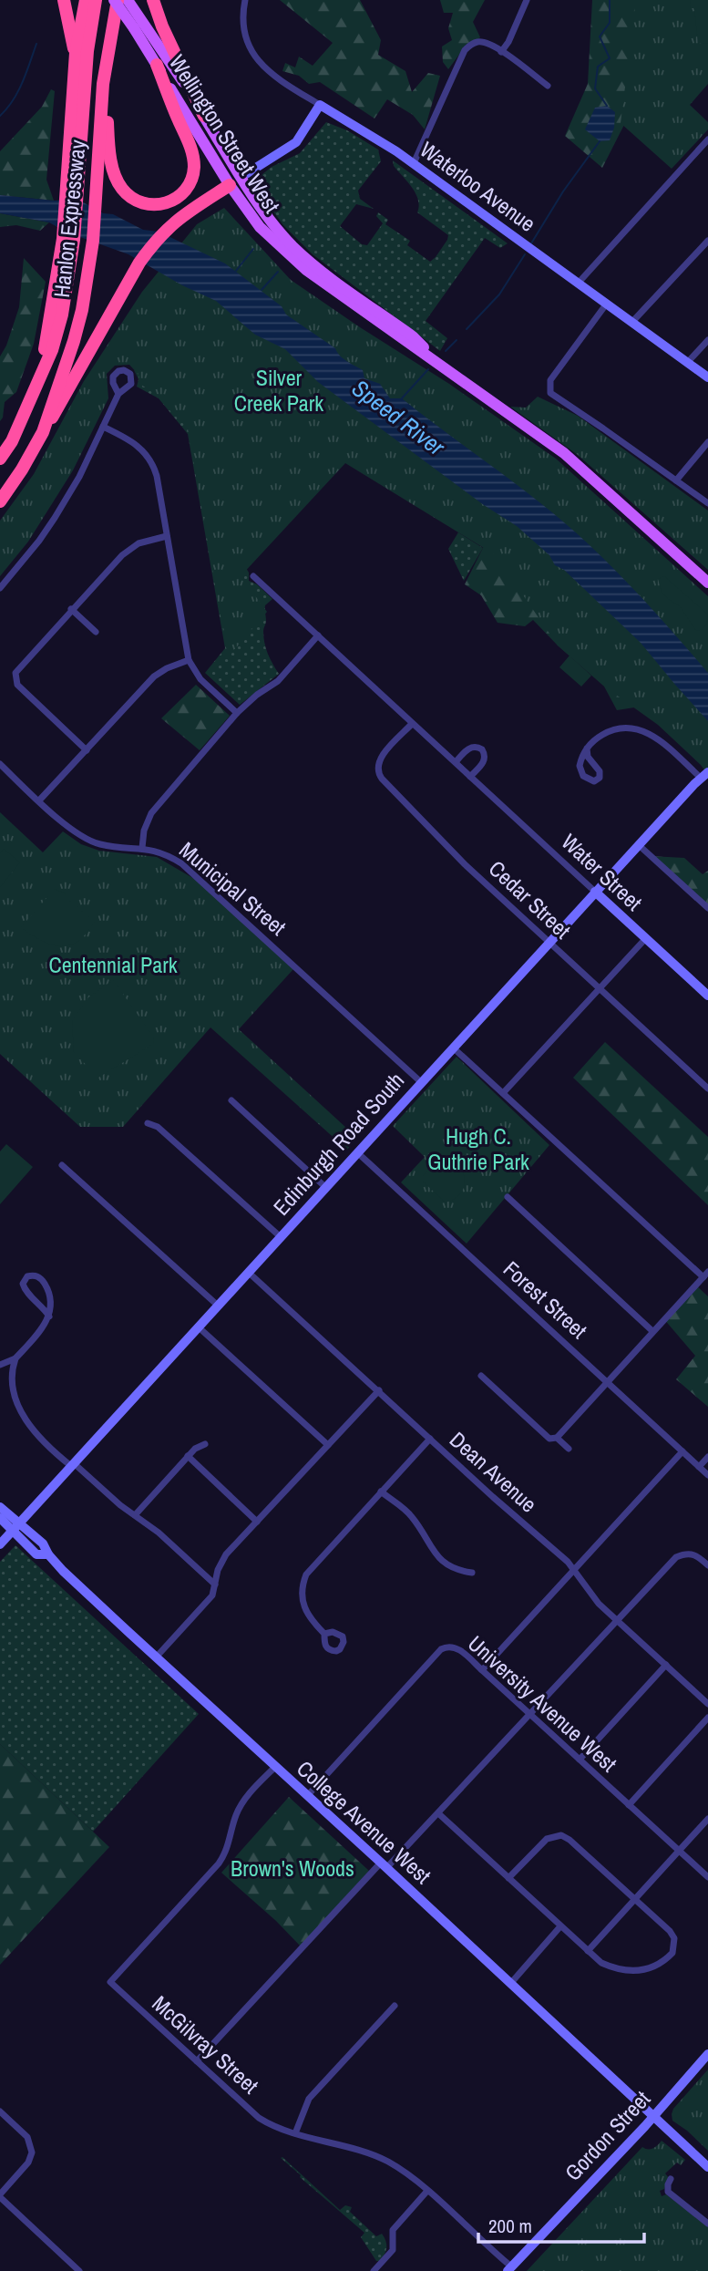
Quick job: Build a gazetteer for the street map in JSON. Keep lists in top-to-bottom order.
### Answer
{
  "streets": {
    "highway": ["Hanlon Expressway"],
    "main road": [
      "Wellington Street West",
      "Waterloo Avenue",
      "Water Street",
      "Edinburgh Road South",
      "College Avenue West",
      "Gordon Street"
    ],
    "street": [
      "Municipal Street",
      "Cedar Street",
      "Forest Street",
      "Dean Avenue",
      "University Avenue West",
      "McGilvray Street"
    ]
  },
  "crossings": [
    ["Wellington Street West", "Hanlon Expressway"],
    ["Water Street", "Cedar Street"],
    ["Water Street", "Edinburgh Road South"],
    ["Municipal Street", "Edinburgh Road South"],
    ["Cedar Street", "Edinburgh Road South"],
    ["Edinburgh Road South", "Forest Street"],
    ["Edinburgh Road South", "Dean Avenue"],
    ["Edinburgh Road South", "College Avenue West"],
    ["University Avenue West", "College Avenue West"],
    ["College Avenue West", "McGilvray Street"],
    ["College Avenue West", "Gordon Street"],
    ["McGilvray Street", "Gordon Street"]
  ],
  "water": ["Speed River"],
  "parks": [
    "Silver Creek Park",
    "Centennial Park",
    "Hugh C. Guthrie Park",
    "Brown's Woods"
  ],
  "scale_bar": "200 m"
}
